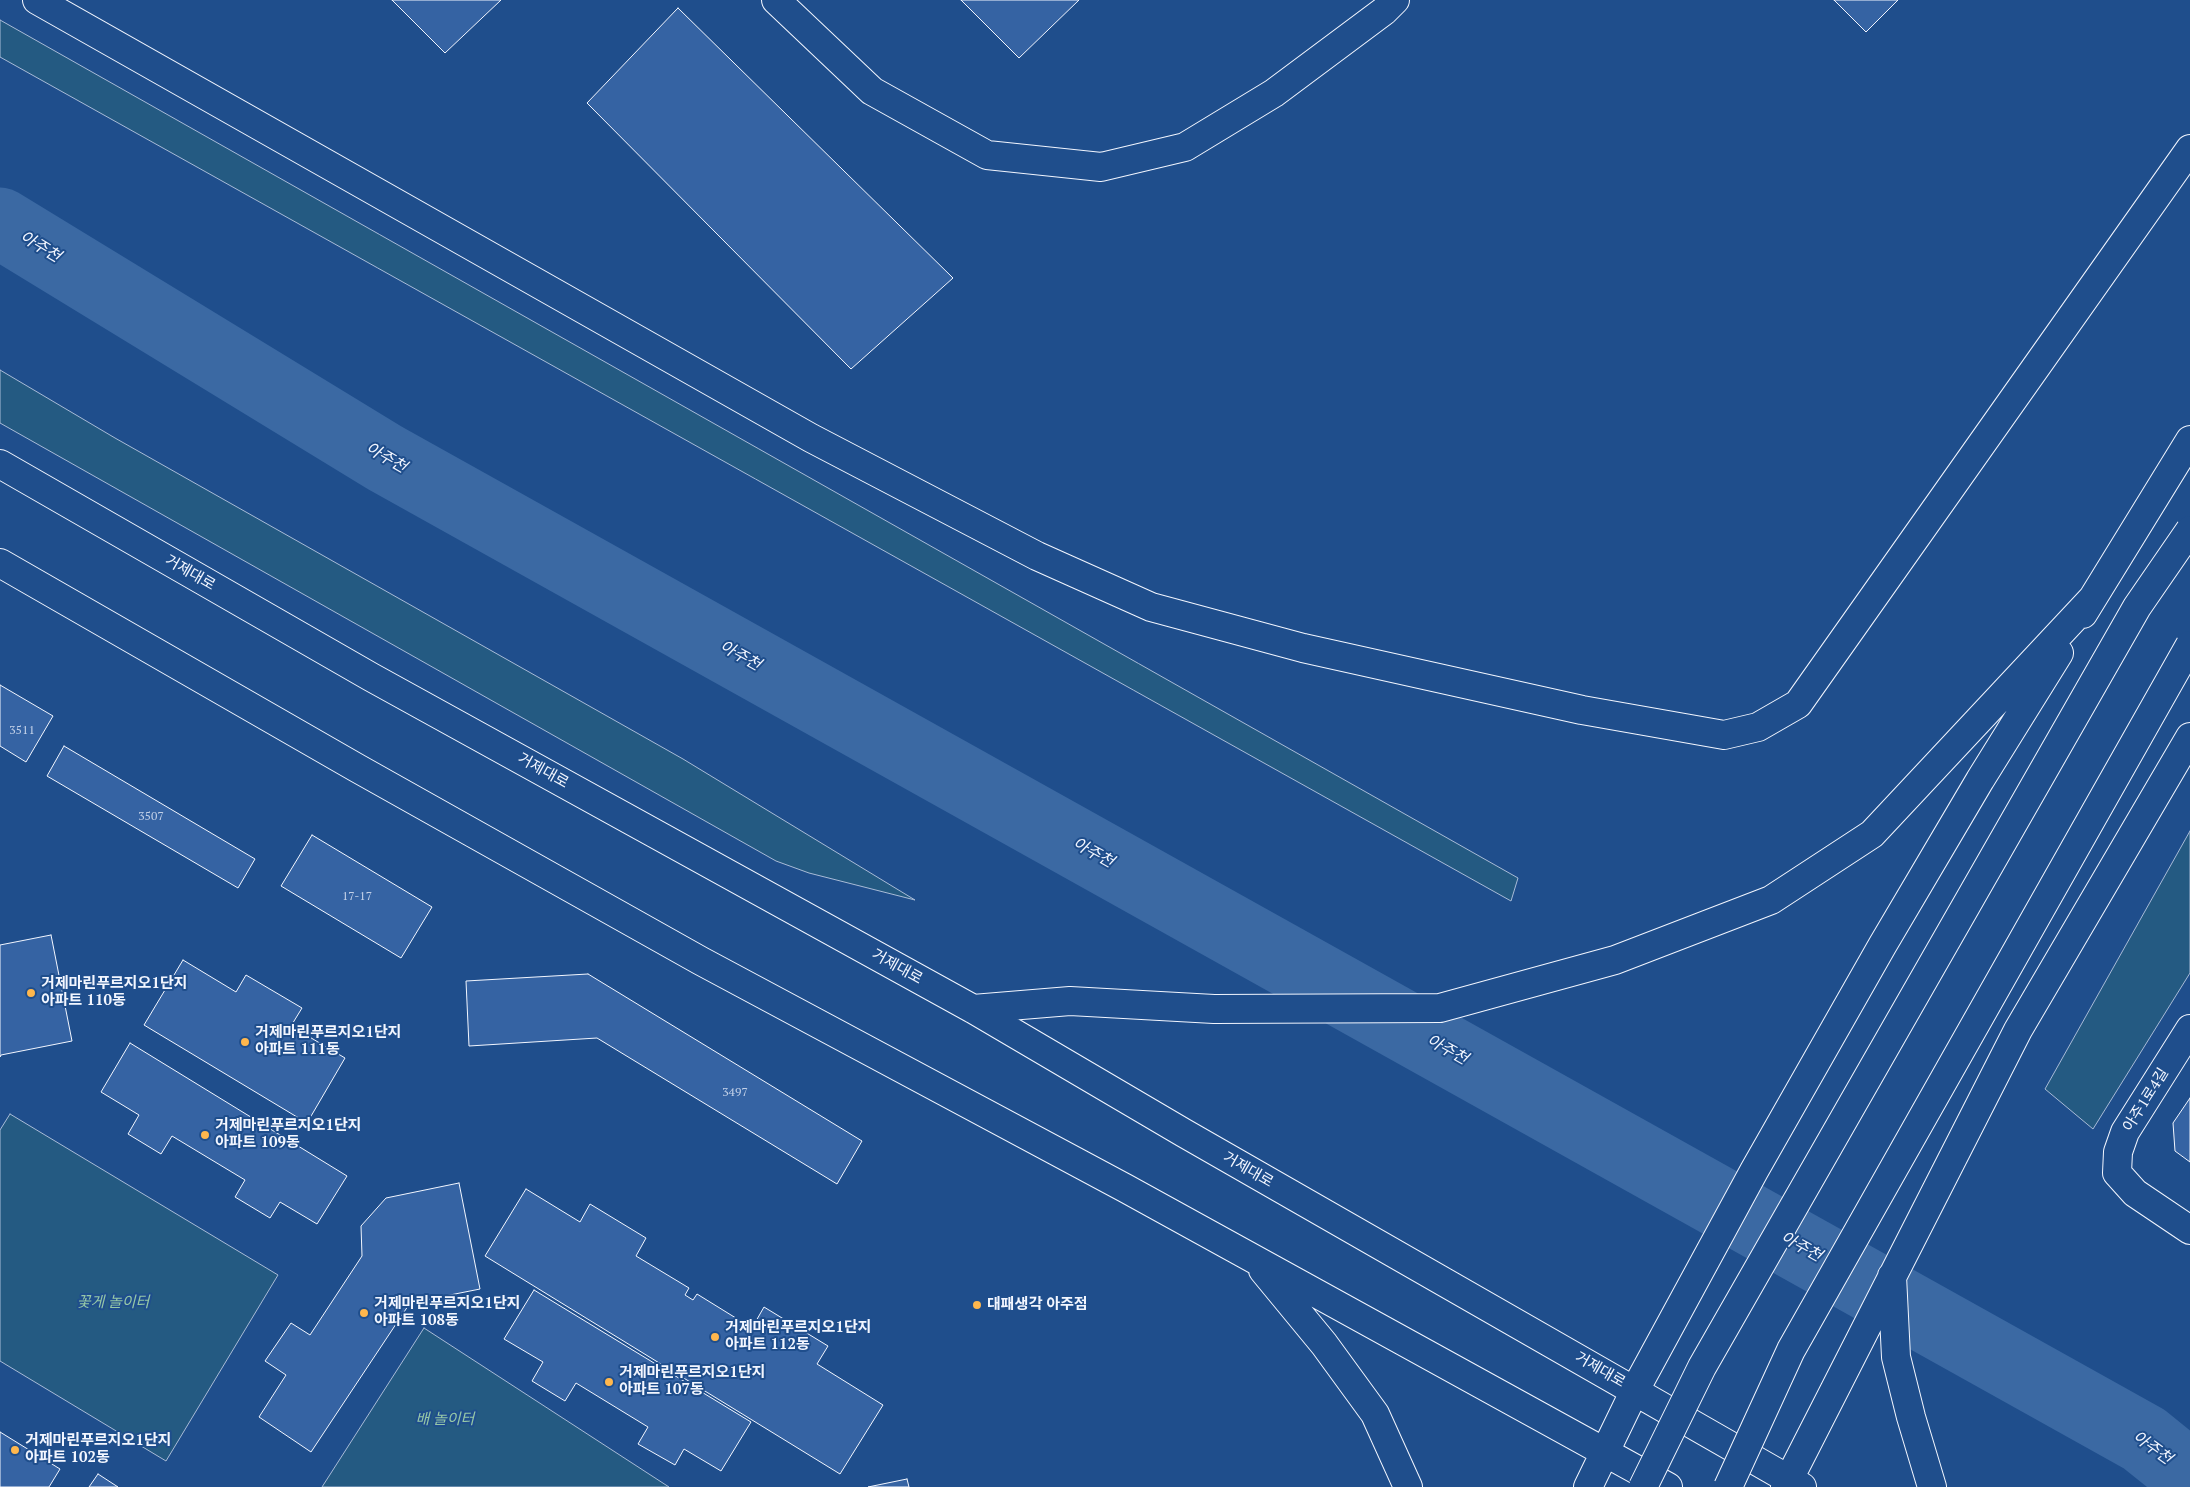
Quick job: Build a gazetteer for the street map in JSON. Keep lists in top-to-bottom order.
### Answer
{
  "streets": {
    "main road": ["거제대로", "아주1로4길"]
  },
  "water": ["아주천"],
  "parks": ["꽃게 놀이터", "배 놀이터"],
  "places": [
    "거제마린푸르지오1단지 아파트 110동",
    "거제마린푸르지오1단지 아파트 111동",
    "거제마린푸르지오1단지 아파트 109동",
    "대패생각 아주점",
    "거제마린푸르지오1단지 아파트 108동",
    "거제마린푸르지오1단지 아파트 112동",
    "거제마린푸르지오1단지 아파트 107동",
    "거제마린푸르지오1단지 아파트 102동"
  ],
  "house_numbers": [
    "3511",
    "3507",
    "17-17",
    "3497"
  ]
}
